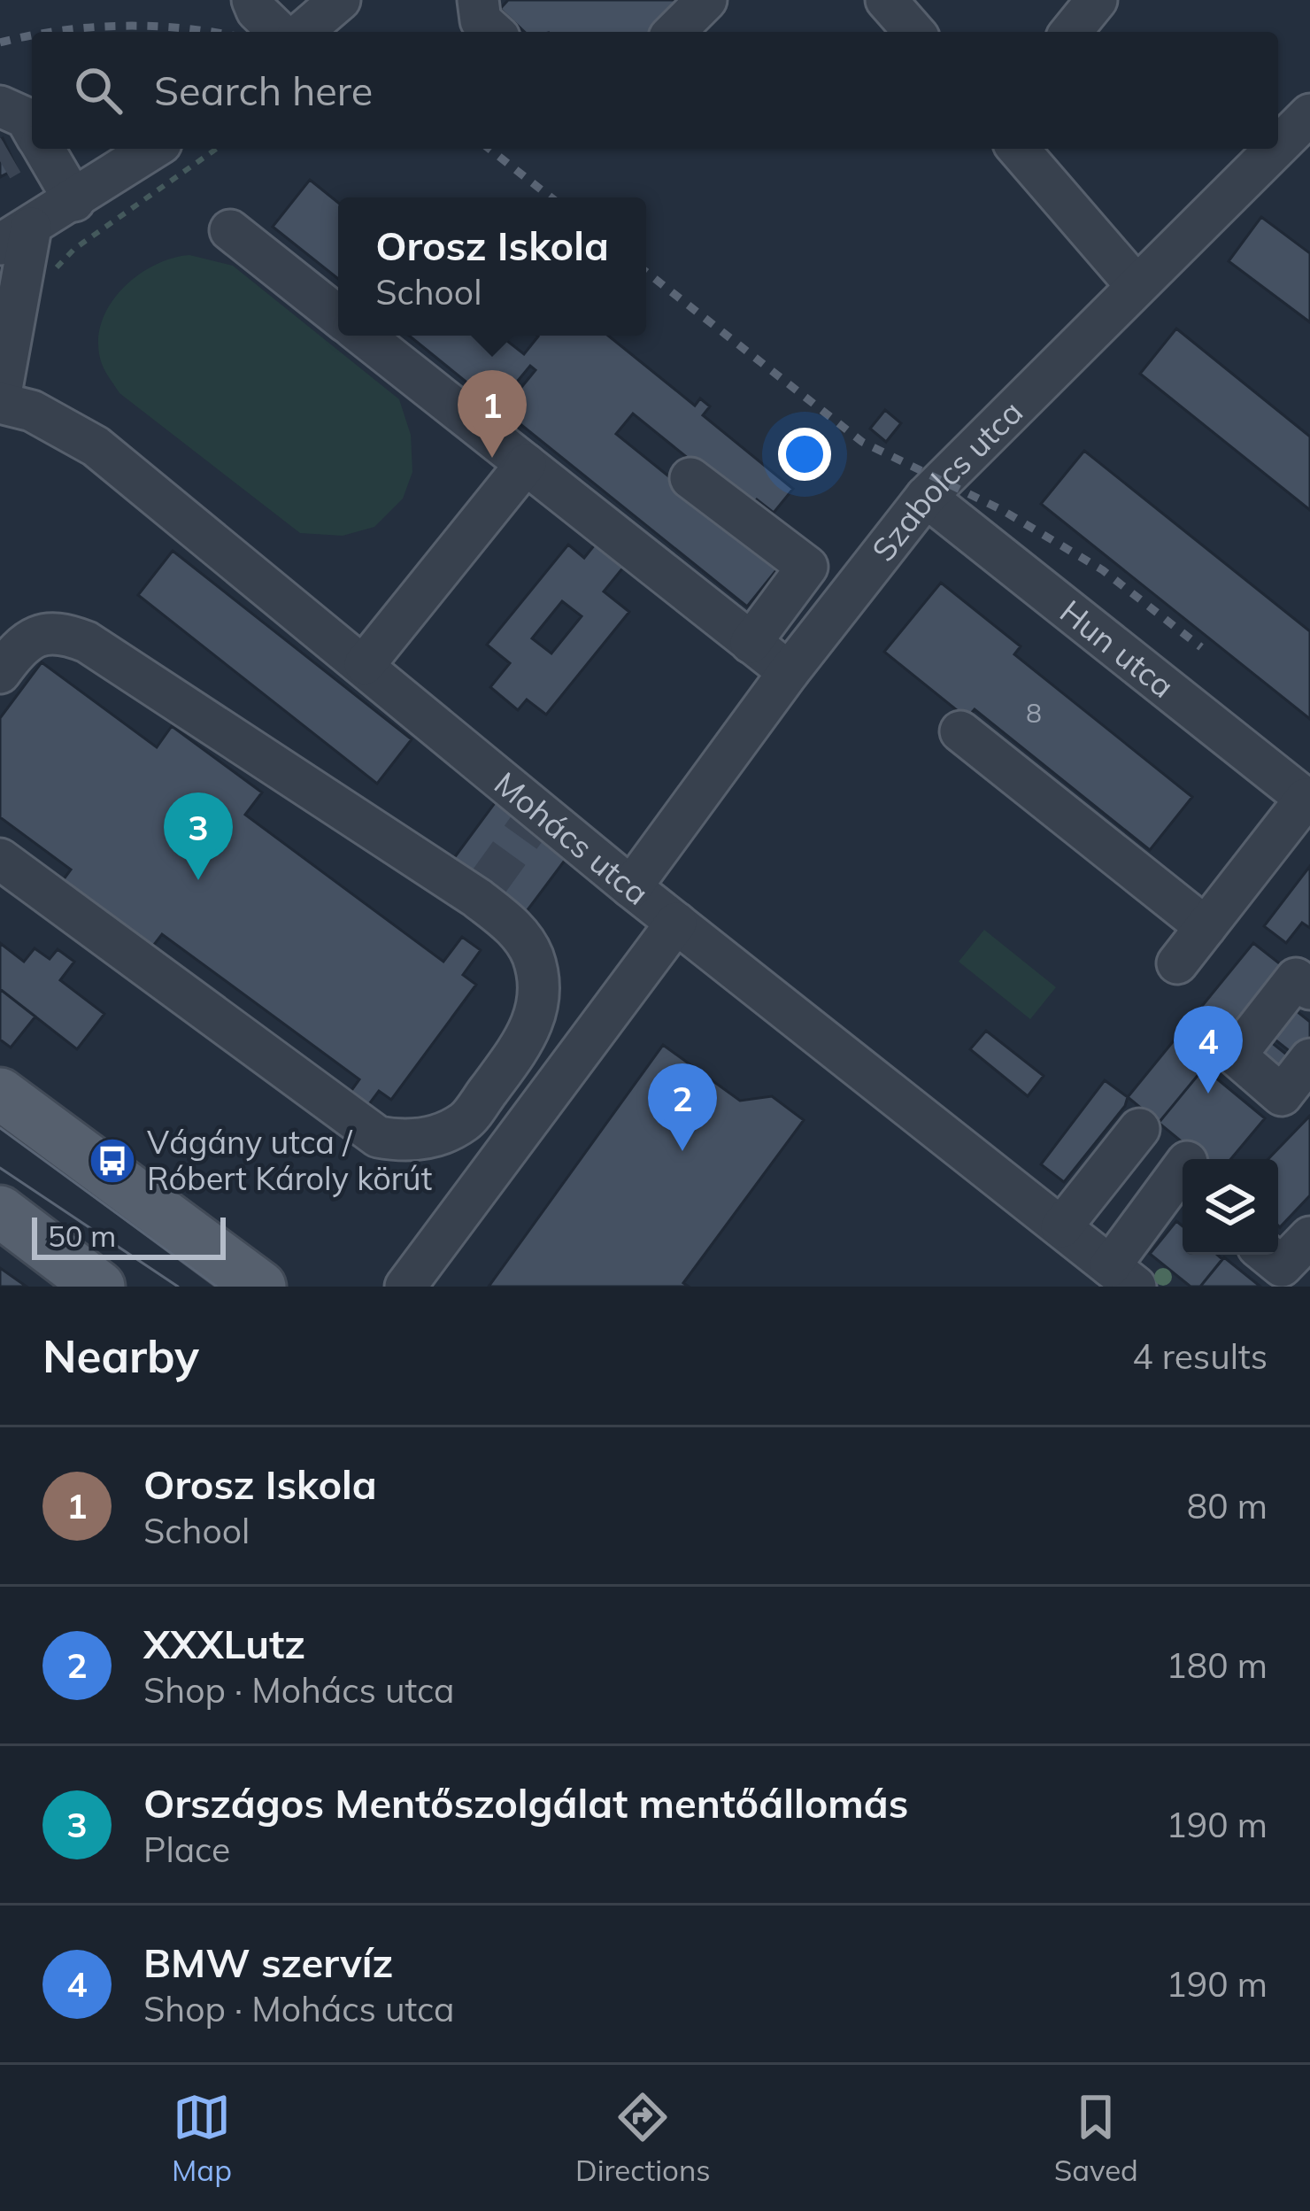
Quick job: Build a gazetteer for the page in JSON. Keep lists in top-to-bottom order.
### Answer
{
  "streets": {
    "street": ["Szabolcs utca", "Hun utca", "Mohács utca"]
  },
  "crossings": [
    ["Szabolcs utca", "Hun utca"],
    ["Szabolcs utca", "Mohács utca"]
  ],
  "places": {
    "bus stop": ["Vágány utca / Róbert Károly körút"]
  },
  "house_numbers": ["8"],
  "scale_bar": "50 m",
  "page": {
    "search": "Search here",
    "popup": ["Orosz Iskola", "School"],
    "pins": [
      "1",
      "3",
      "4",
      "2"
    ],
    "scale": "50 m",
    "heading": ["Nearby", "4 results"],
    "list": [
      {
        "mark": "1",
        "name": "Orosz Iskola",
        "note": "School",
        "value": "80 m"
      },
      {
        "mark": "2",
        "name": "XXXLutz",
        "note": "Shop · Mohács utca",
        "value": "180 m"
      },
      {
        "mark": "3",
        "name": "Országos Mentőszolgálat mentőállomás",
        "note": "Place",
        "value": "190 m"
      },
      {
        "mark": "4",
        "name": "BMW szervíz",
        "note": "Shop · Mohács utca",
        "value": "190 m"
      }
    ],
    "nav": ["Map", "Directions", "Saved"]
  }
}
